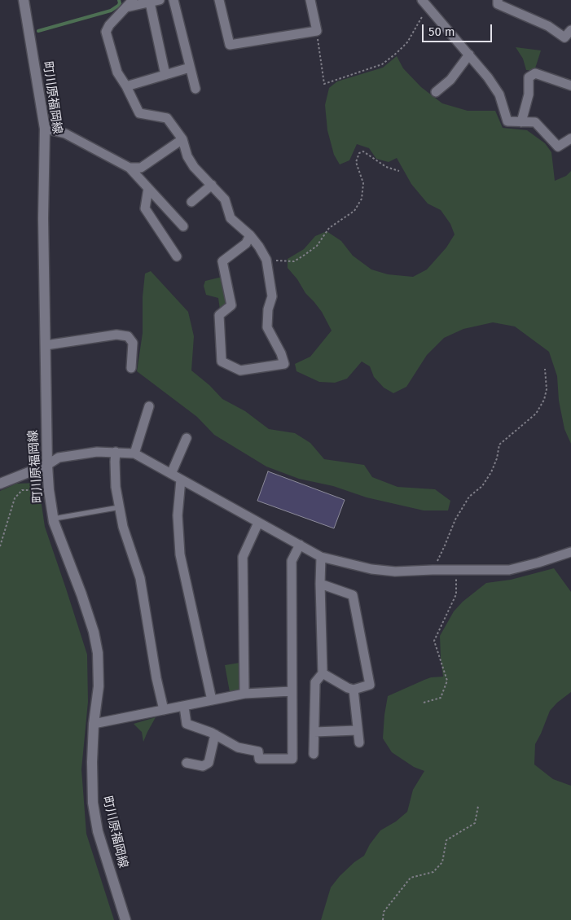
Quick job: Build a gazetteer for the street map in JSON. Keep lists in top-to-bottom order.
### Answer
{
  "streets": {
    "main road": ["町川原福岡線"]
  },
  "scale_bar": "50 m"
}
